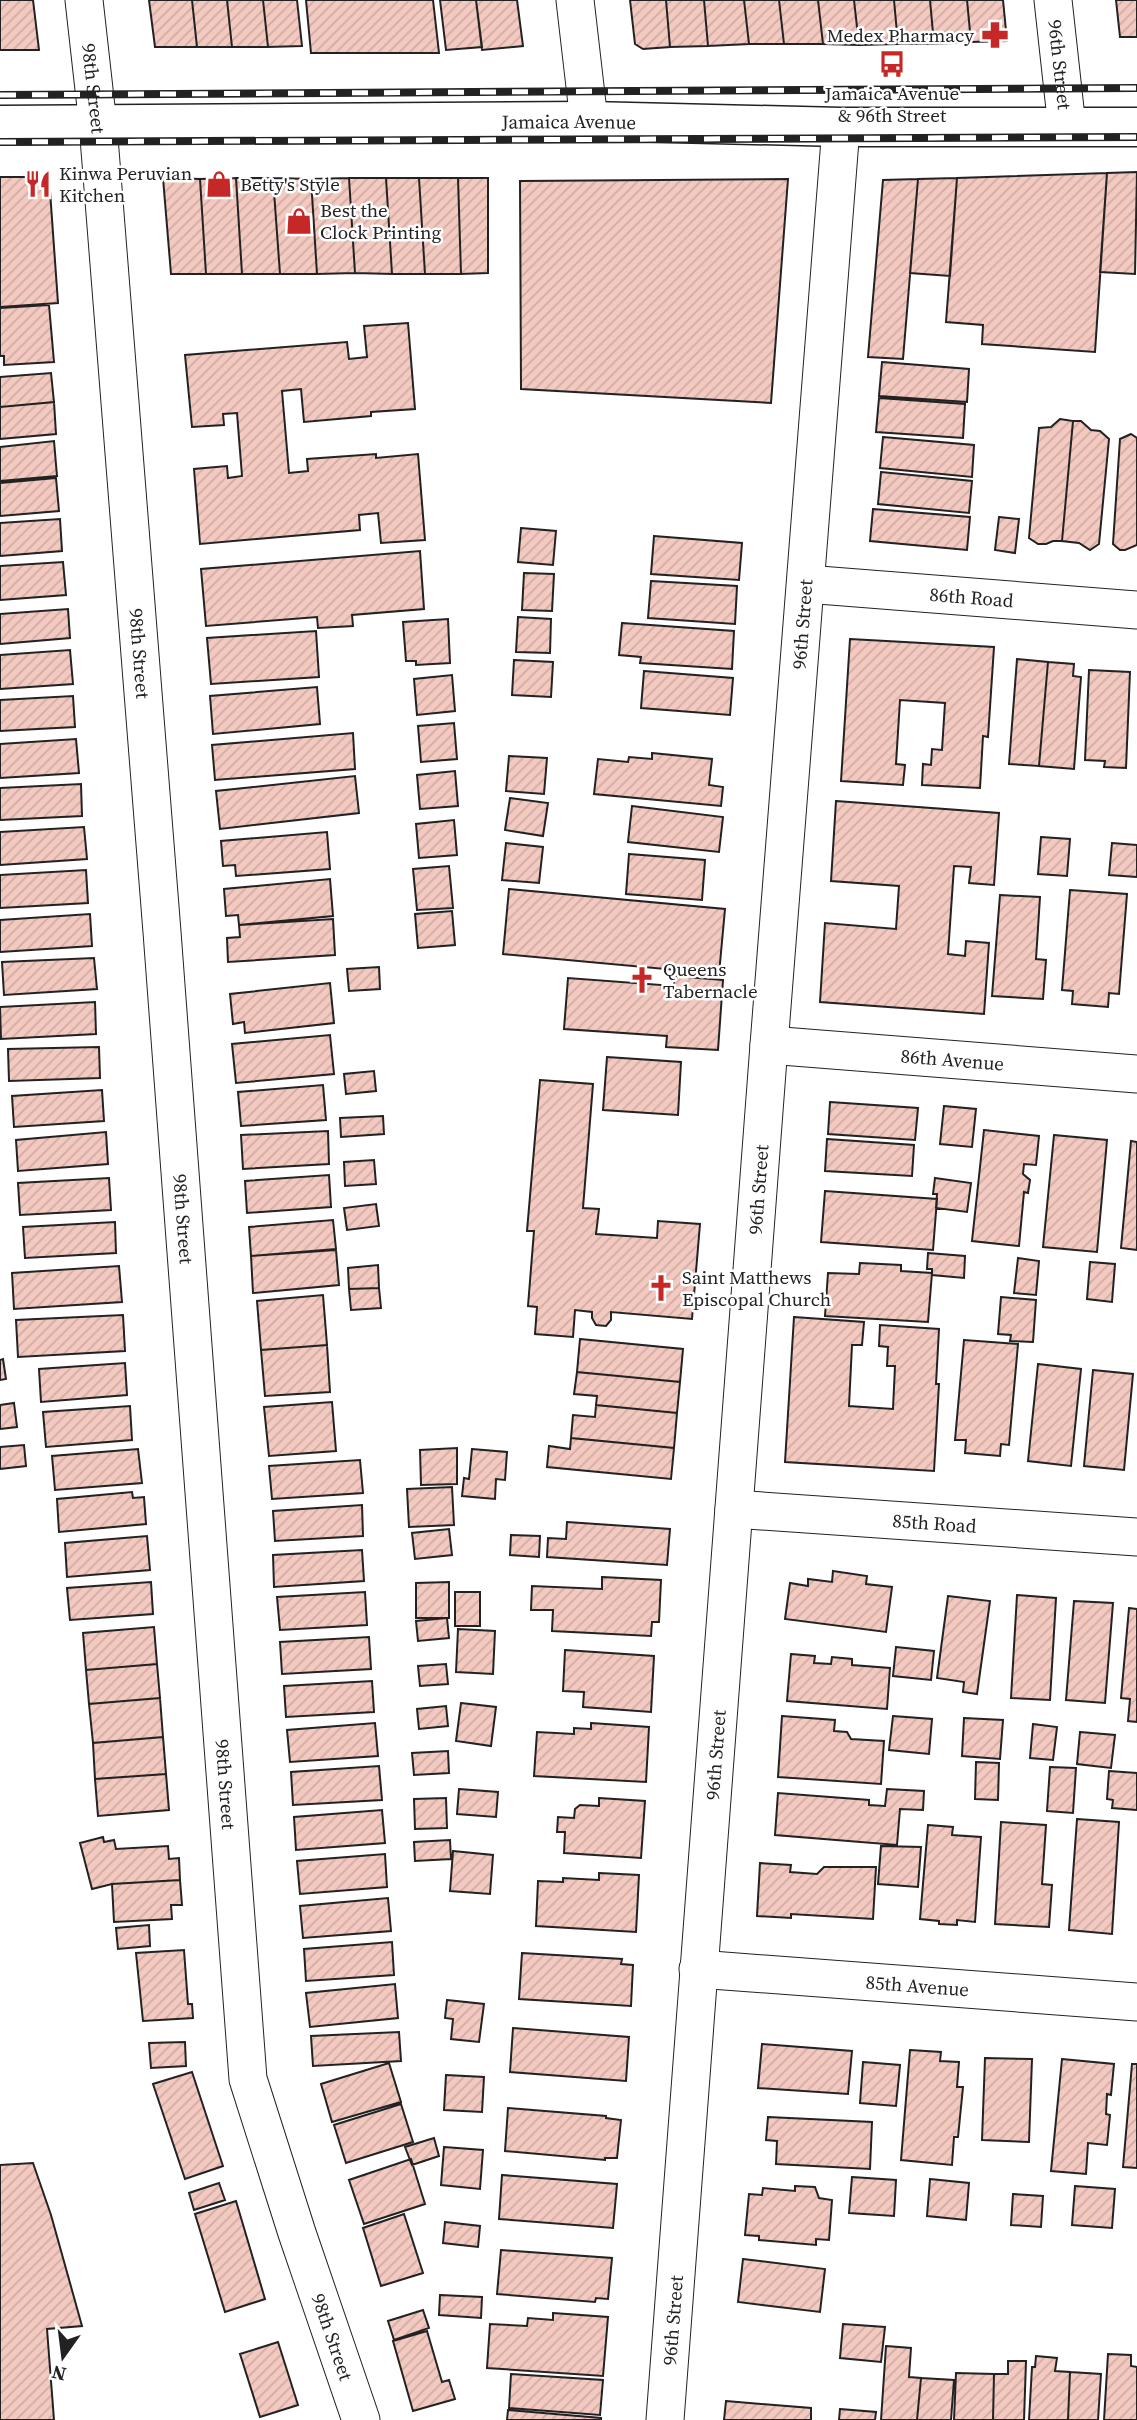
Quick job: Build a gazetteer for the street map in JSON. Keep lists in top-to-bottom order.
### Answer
{
  "streets": {
    "main road": ["Jamaica Avenue"],
    "street": [
      "96th Street",
      "98th Street",
      "86th Road",
      "86th Avenue",
      "85th Road",
      "85th Avenue"
    ]
  },
  "crossings": [
    ["96th Street", "Jamaica Avenue"],
    ["96th Street", "86th Road"],
    ["96th Street", "86th Avenue"],
    ["96th Street", "85th Road"],
    ["96th Street", "85th Avenue"],
    ["98th Street", "Jamaica Avenue"]
  ],
  "places": {
    "pharmacy": ["Medex Pharmacy"],
    "bus stop": ["Jamaica Avenue & 96th Street"],
    "restaurant": ["Kinwa Peruvian Kitchen"],
    "shop": ["Betty's Style", "Best the Clock Printing"],
    "church": ["Queens Tabernacle", "Saint Matthews Episcopal Church"]
  },
  "north": "bottom"
}
